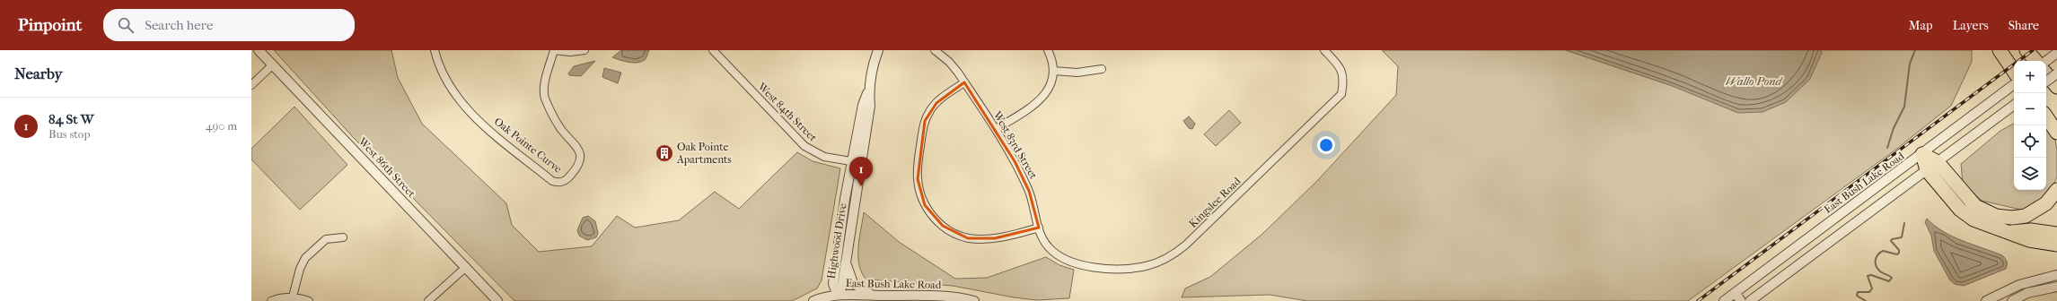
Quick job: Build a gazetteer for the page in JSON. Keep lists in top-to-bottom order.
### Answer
{
  "streets": {
    "street": [
      "West 84th Street",
      "Oak Pointe Curve",
      "West 83rd Street",
      "West 86th Street",
      "East Bush Lake Road",
      "Kingslee Road",
      "Highwood Drive"
    ]
  },
  "crossings": [
    ["West 84th Street", "Highwood Drive"],
    ["West 83rd Street", "Kingslee Road"],
    ["East Bush Lake Road", "Highwood Drive"]
  ],
  "water": ["Wallo Pond"],
  "places": {
    "building": ["Oak Pointe Apartments"]
  },
  "page": {
    "header": "Pinpoint",
    "search": "Search here",
    "nav": ["Map", "Layers", "Share"],
    "heading": "Nearby",
    "map_buttons": ["+", "−"],
    "list": [
      {
        "mark": "1",
        "name": "84 St W",
        "note": "Bus stop",
        "value": "490 m"
      }
    ],
    "pins": "1"
  }
}
